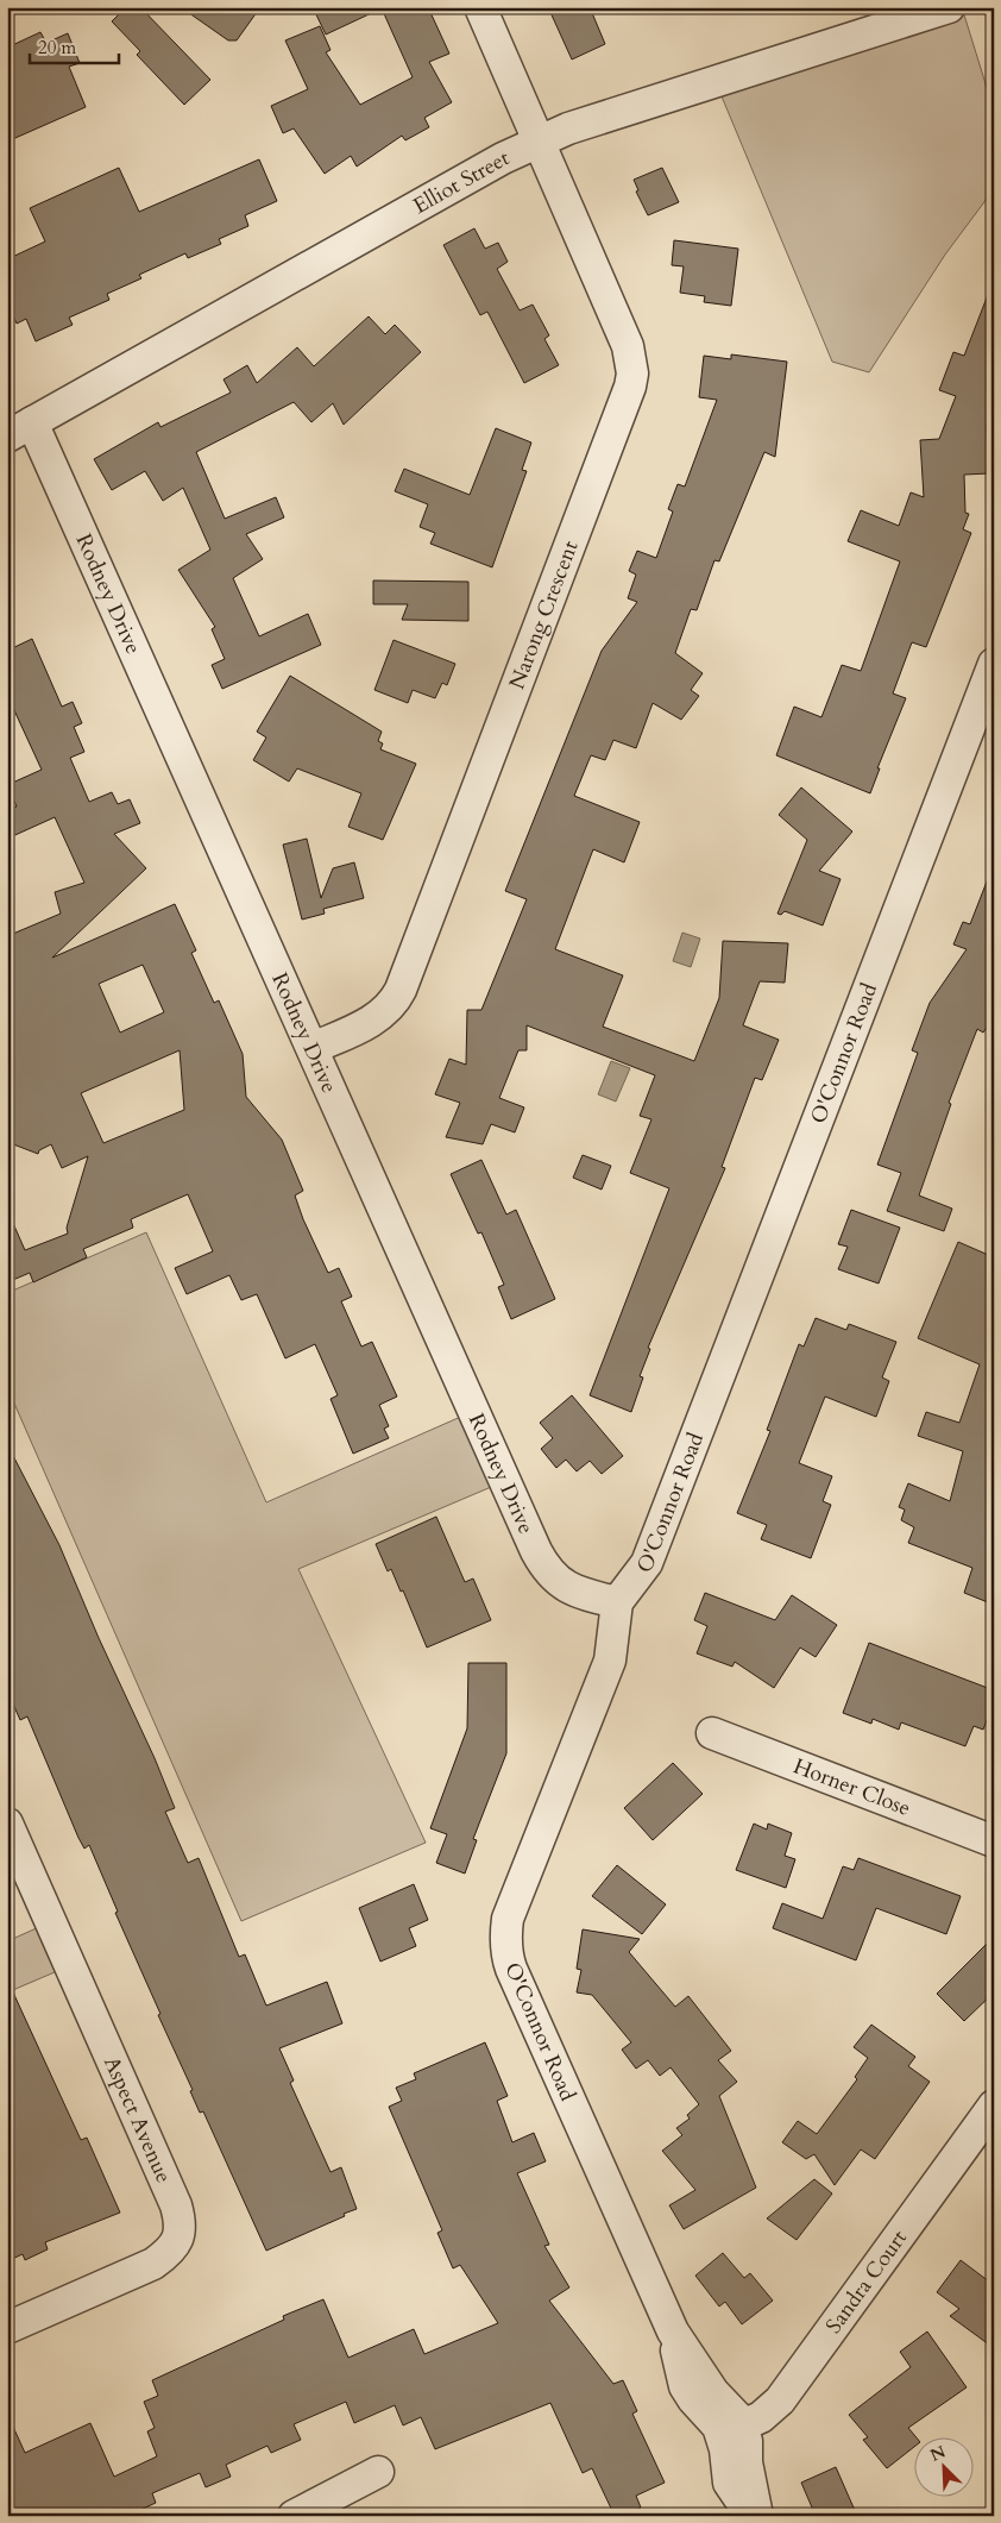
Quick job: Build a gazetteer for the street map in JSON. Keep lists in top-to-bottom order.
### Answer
{
  "streets": {
    "street": [
      "Elliot Street",
      "Rodney Drive",
      "Narong Crescent",
      "O'Connor Road",
      "Horner Close",
      "Aspect Avenue",
      "Sandra Court"
    ]
  },
  "crossings": [
    ["Elliot Street", "Rodney Drive"],
    ["Elliot Street", "Narong Crescent"],
    ["Rodney Drive", "Narong Crescent"],
    ["Rodney Drive", "O'Connor Road"],
    ["O'Connor Road", "Sandra Court"]
  ],
  "scale_bar": "20 m",
  "north": "top left"
}
